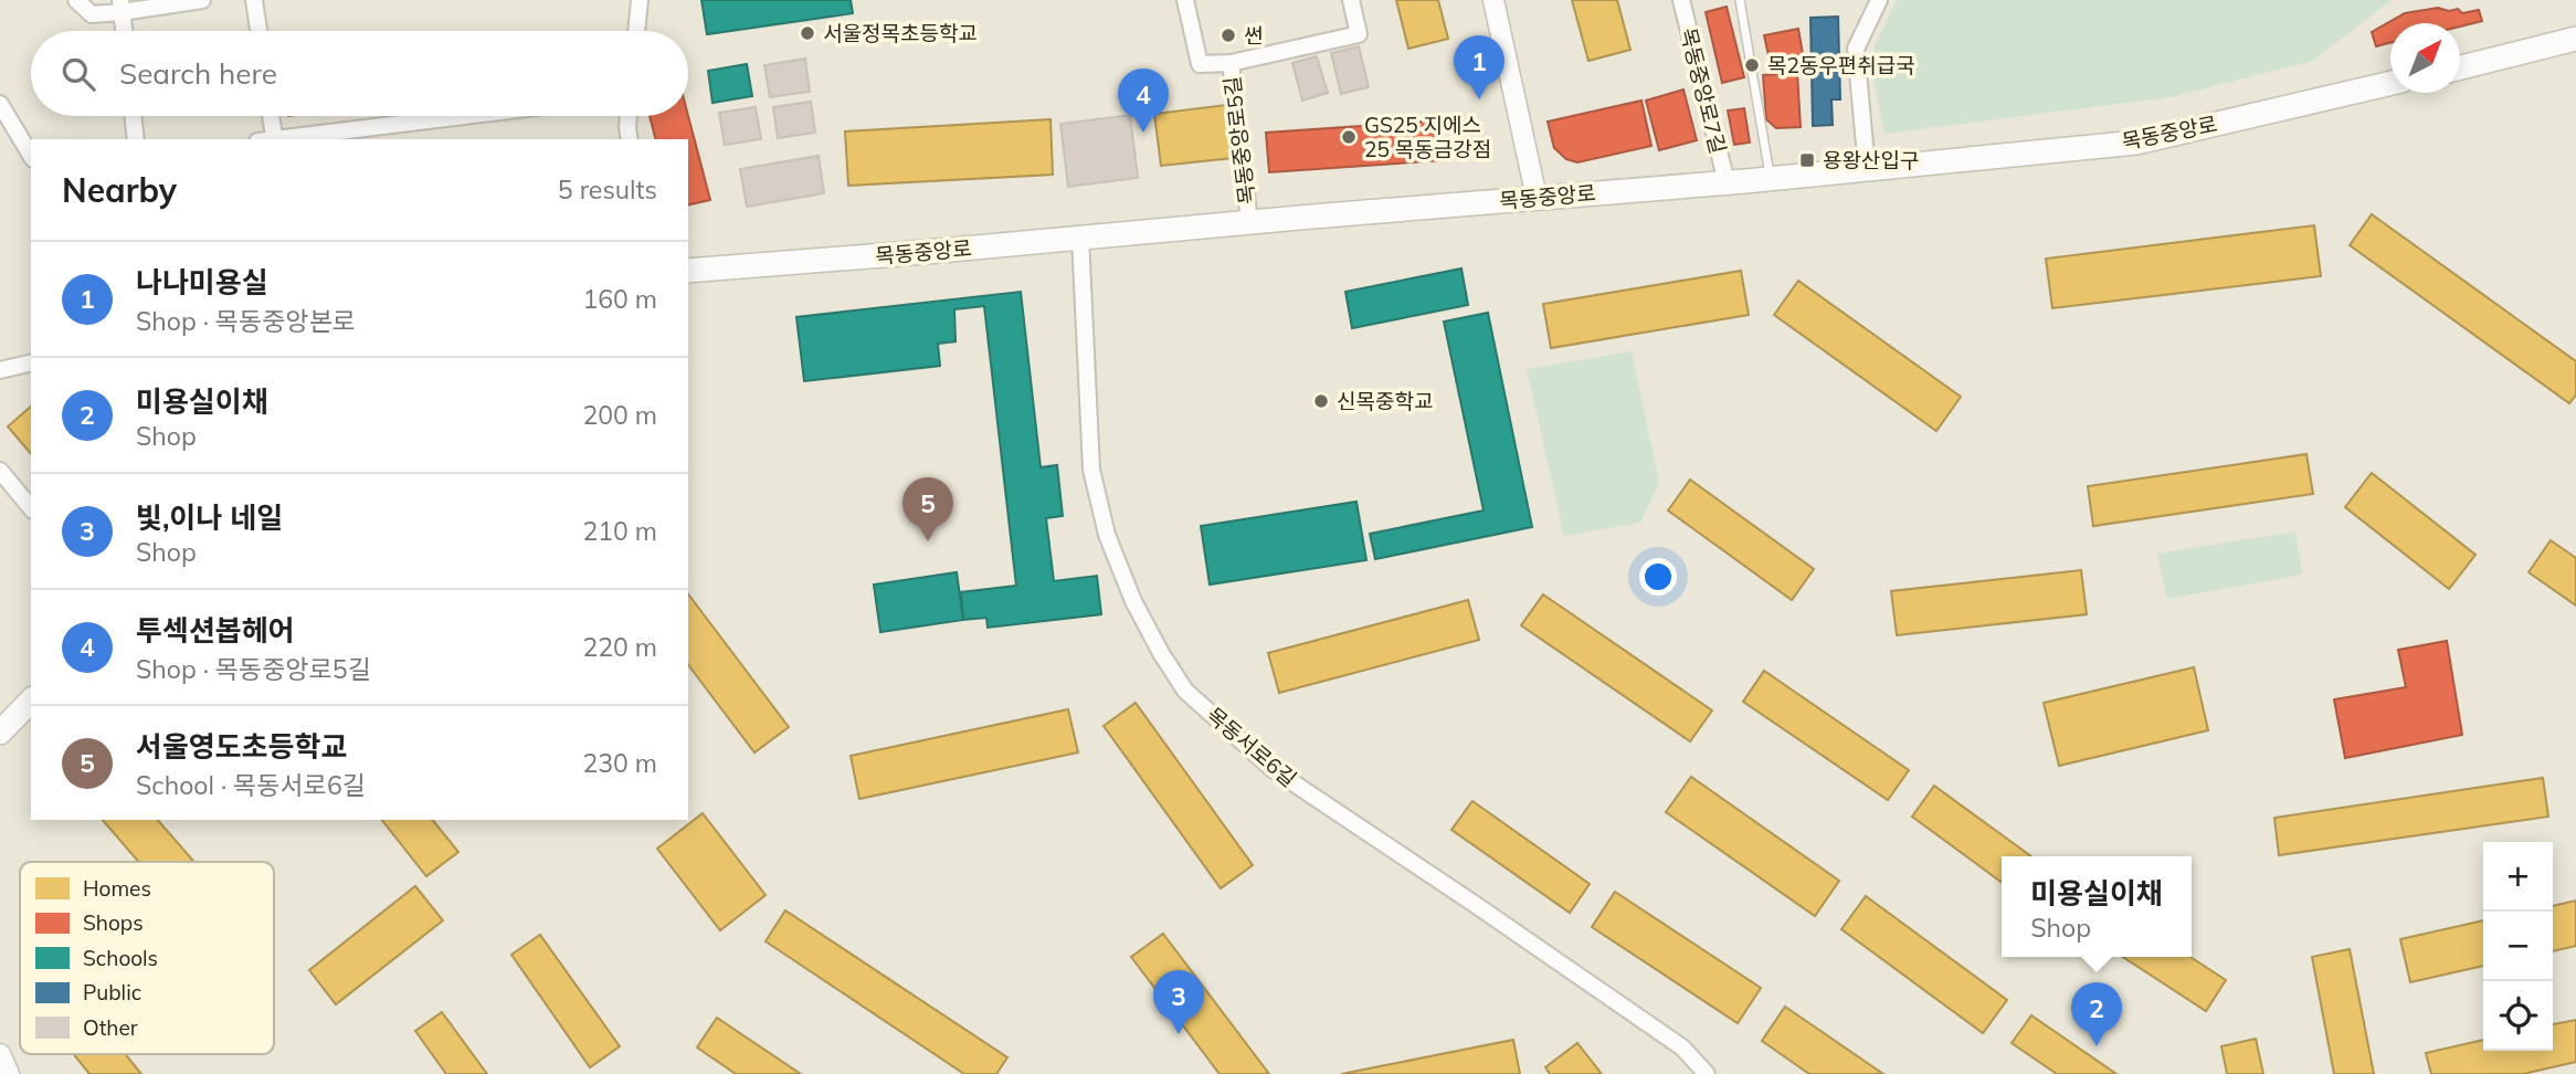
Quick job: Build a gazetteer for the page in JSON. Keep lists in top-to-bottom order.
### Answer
{
  "streets": {
    "main road": ["목동중앙로"],
    "street": ["목동중앙로7길", "목동중앙로5길", "목동서로6길"]
  },
  "crossings": [
    ["목동중앙로7길", "목동중앙로"],
    ["목동중앙로", "목동중앙로5길"],
    ["목동중앙로", "목동서로6길"]
  ],
  "places": {
    "other": [
      "서울정목초등학교",
      "썬",
      "목2동우편취급국",
      "GS25 지에스 25 목동금강점",
      "신목중학교"
    ],
    "transit": ["용왕산입구"]
  },
  "legend": [
    "Homes",
    "Shops",
    "Schools",
    "Public",
    "Other"
  ],
  "north": "top right",
  "page": {
    "search": "Search here",
    "pins": [
      "1",
      "4",
      "5",
      "3",
      "2"
    ],
    "heading": ["Nearby", "5 results"],
    "list": [
      {
        "mark": "1",
        "name": "나나미용실",
        "note": "Shop · 목동중앙본로",
        "value": "160 m"
      },
      {
        "mark": "2",
        "name": "미용실이채",
        "note": "Shop",
        "value": "200 m"
      },
      {
        "mark": "3",
        "name": "빛,이나 네일",
        "note": "Shop",
        "value": "210 m"
      },
      {
        "mark": "4",
        "name": "투섹션봅헤어",
        "note": "Shop · 목동중앙로5길",
        "value": "220 m"
      },
      {
        "mark": "5",
        "name": "서울영도초등학교",
        "note": "School · 목동서로6길",
        "value": "230 m"
      }
    ],
    "map_buttons": ["+", "−"],
    "popup": ["미용실이채", "Shop"]
  }
}
